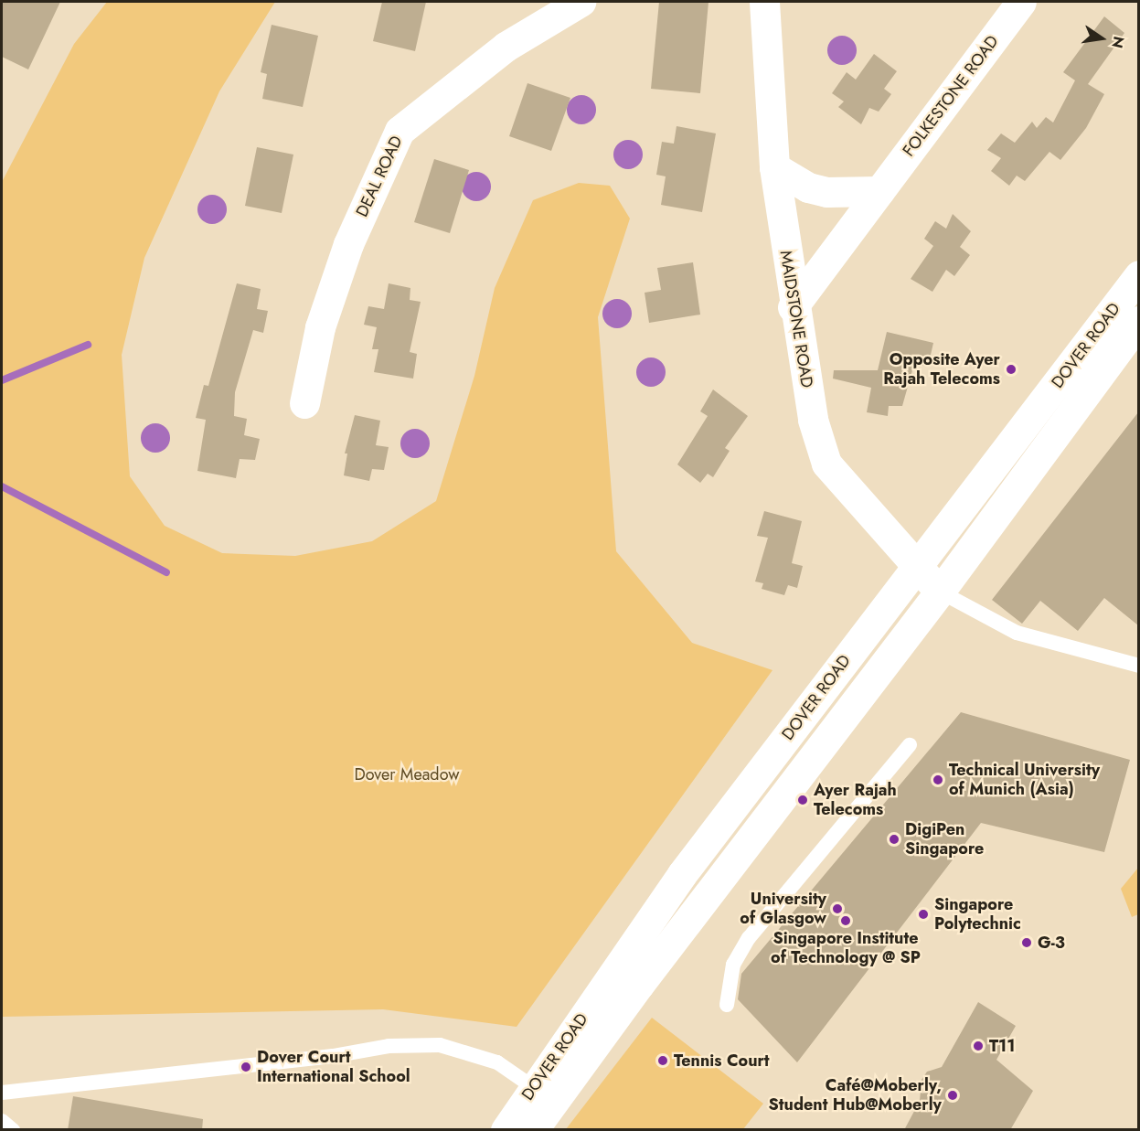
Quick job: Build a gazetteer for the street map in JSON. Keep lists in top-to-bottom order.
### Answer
{
  "streets": {
    "street": [
      "FOLKESTONE ROAD",
      "DEAL ROAD",
      "MAIDSTONE ROAD",
      "DOVER ROAD"
    ]
  },
  "crossings": [
    ["FOLKESTONE ROAD", "MAIDSTONE ROAD"],
    ["MAIDSTONE ROAD", "DOVER ROAD"]
  ],
  "parks": ["Dover Meadow"],
  "places": [
    "Opposite Ayer Rajah Telecoms",
    "Technical University of Munich (Asia)",
    "Ayer Rajah Telecoms",
    "DigiPen Singapore",
    "University of Glasgow",
    "Singapore Polytechnic",
    "Singapore Institute of Technology @ SP",
    "G-3",
    "T11",
    "Tennis Court",
    "Dover Court International School",
    "Café@Moberly, Student Hub@Moberly"
  ],
  "north": "right"
}
